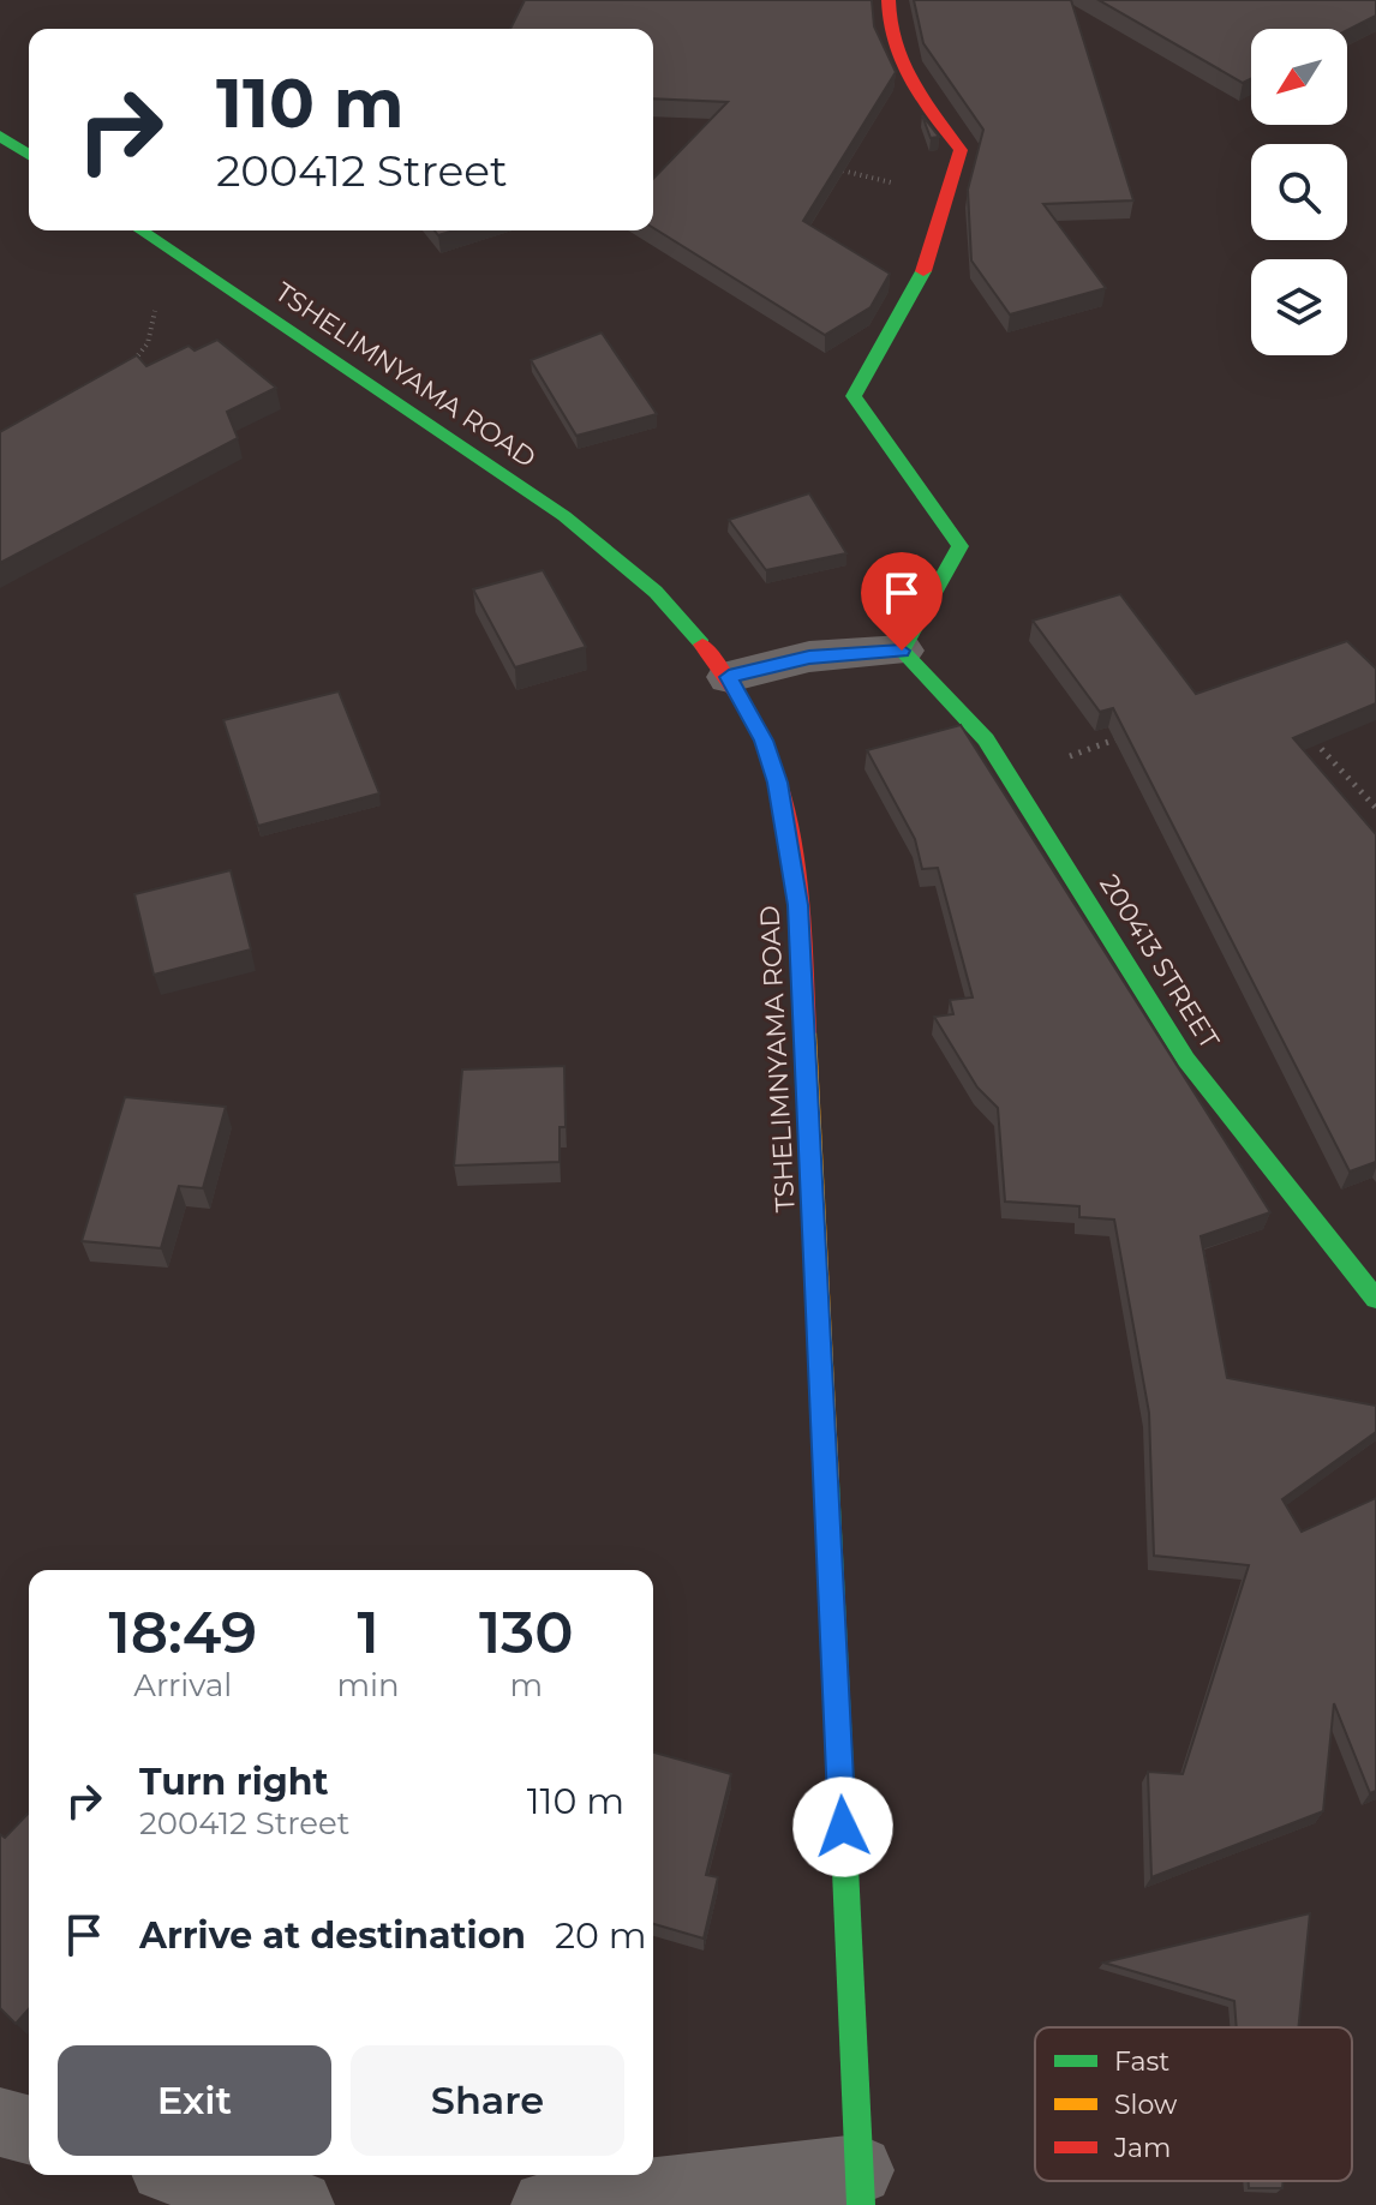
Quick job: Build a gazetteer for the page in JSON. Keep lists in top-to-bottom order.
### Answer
{
  "streets": {
    "street": ["TSHELIMNYAMA ROAD", "200413 STREET"]
  },
  "legend": ["Fast", "Slow", "Jam"],
  "north": "bottom left",
  "page": {
    "turn": ["110 m", "200412 Street"],
    "eta": [
      "18:49",
      "Arrival",
      "1",
      "min",
      "130",
      "m"
    ],
    "list": [
      {
        "name": "Turn right",
        "note": "200412 Street",
        "value": "110 m"
      },
      {
        "name": "Arrive at destination",
        "value": "20 m"
      }
    ],
    "buttons": ["Exit", "Share"]
  }
}
